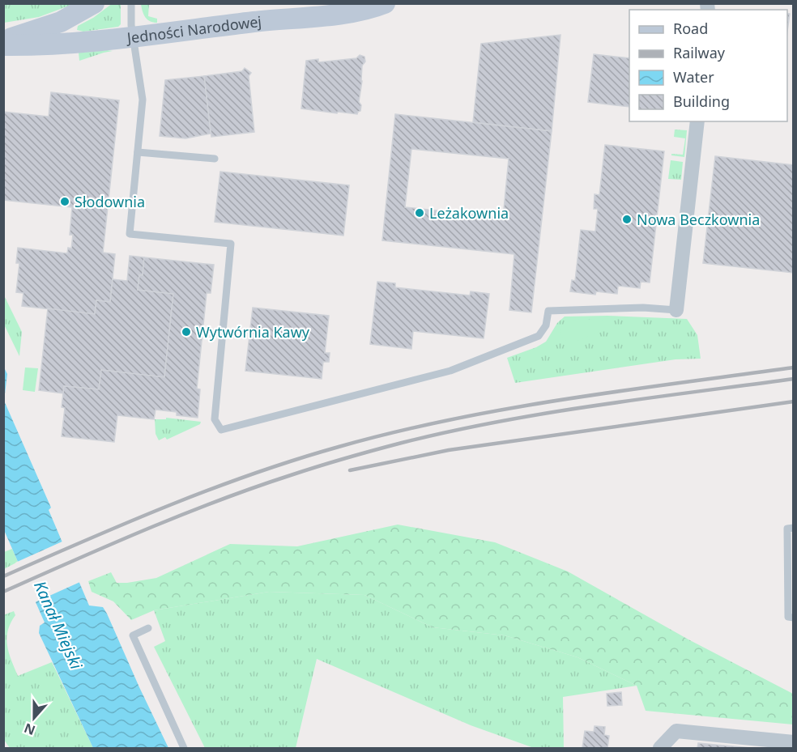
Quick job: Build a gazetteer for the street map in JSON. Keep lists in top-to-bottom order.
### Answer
{
  "streets": {
    "street": ["Jedności Narodowej"]
  },
  "water": ["Kanał Miejski"],
  "places": [
    "Słodownia",
    "Leżakownia",
    "Nowa Beczkownia",
    "Wytwórnia Kawy"
  ],
  "legend": [
    "Road",
    "Railway",
    "Water",
    "Building"
  ],
  "north": "bottom"
}
